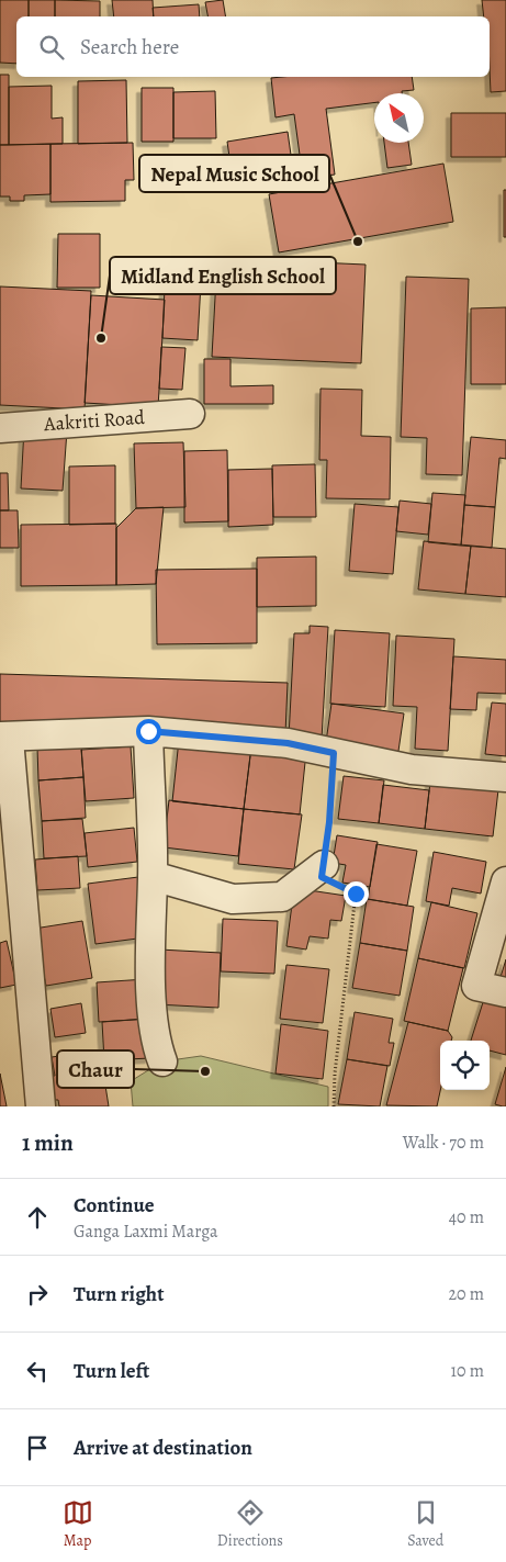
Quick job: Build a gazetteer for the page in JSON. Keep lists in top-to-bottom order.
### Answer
{
  "streets": {
    "street": ["Aakriti Road"]
  },
  "places": ["Nepal Music School", "Midland English School", "Chaur"],
  "north": "top left",
  "page": {
    "search": "Search here",
    "heading": ["1 min", "Walk · 70 m"],
    "list": [
      ["Continue", "Ganga Laxmi Marga", "40 m"],
      ["Turn right", "20 m"],
      ["Turn left", "10 m"],
      "Arrive at destination"
    ],
    "nav": ["Map", "Directions", "Saved"]
  }
}
